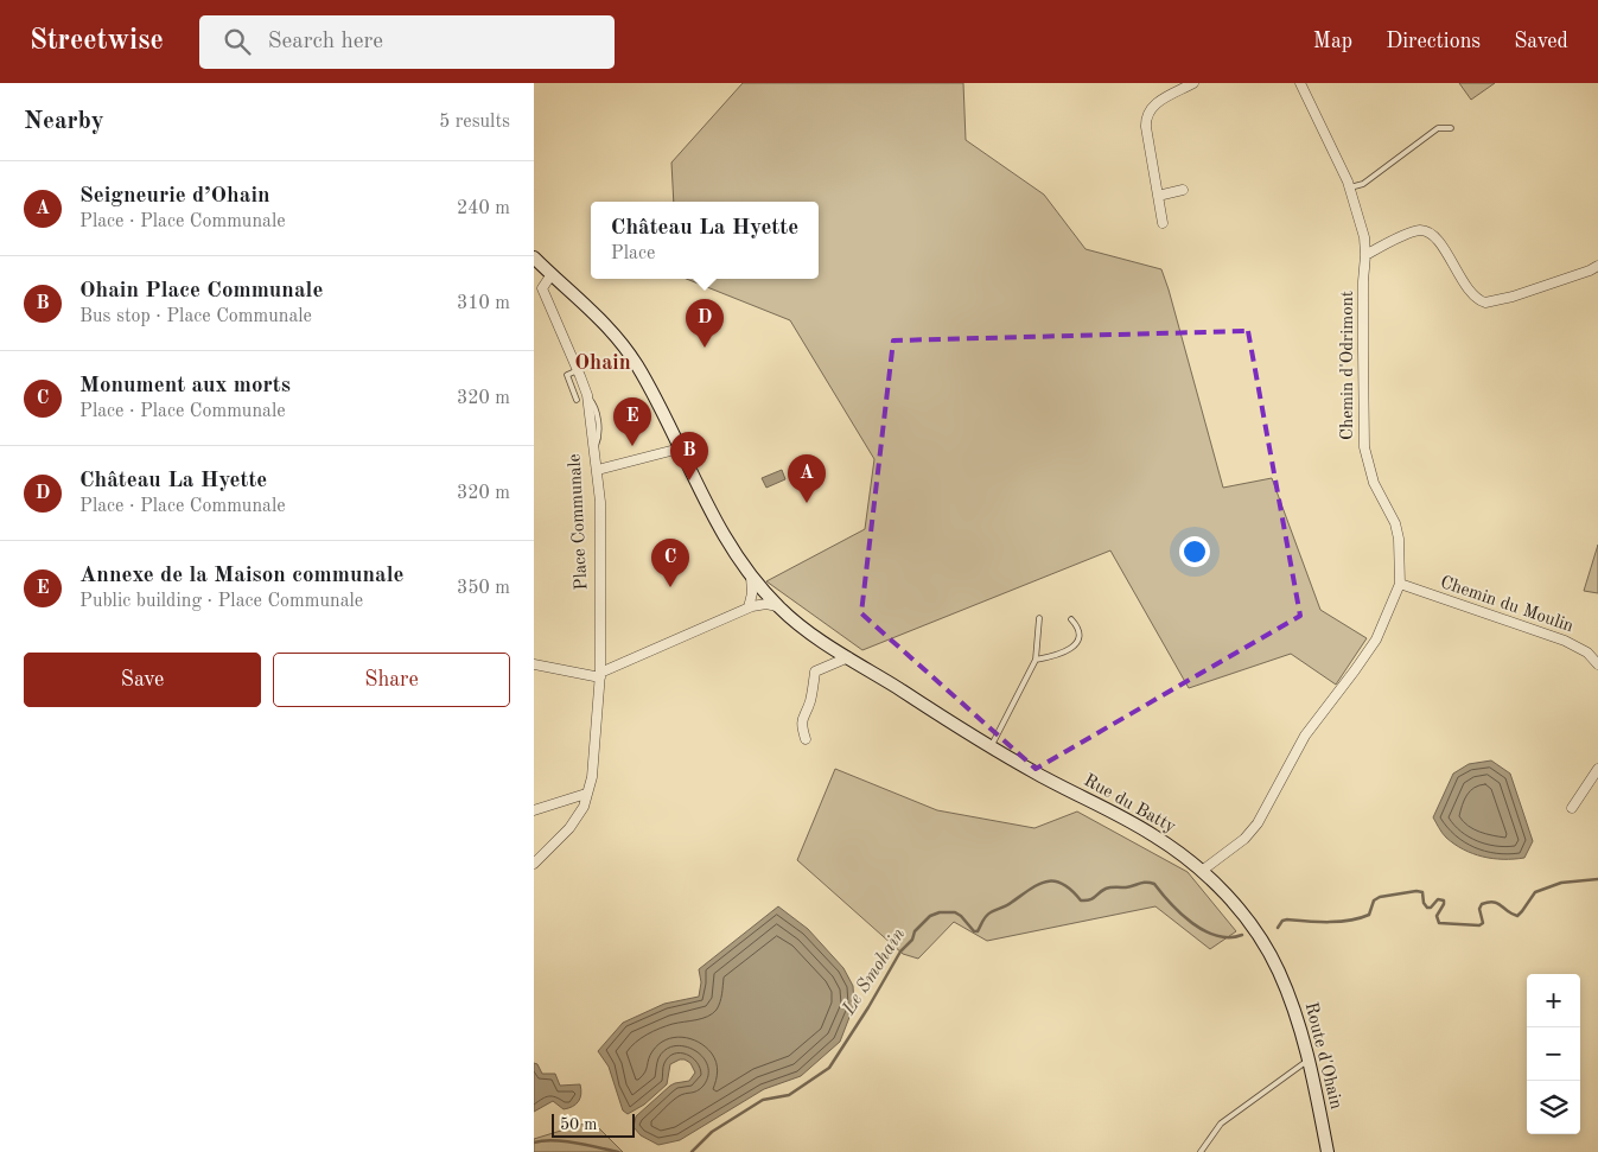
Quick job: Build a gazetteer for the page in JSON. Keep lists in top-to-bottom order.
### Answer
{
  "streets": {
    "main road": ["Rue du Batty", "Route d'Ohain"],
    "street": ["Chemin d'Odrimont", "Place Communale", "Chemin du Moulin"]
  },
  "crossings": [
    ["Chemin d'Odrimont", "Chemin du Moulin"],
    ["Chemin d'Odrimont", "Rue du Batty"],
    ["Rue du Batty", "Route d'Ohain"]
  ],
  "districts": ["Ohain"],
  "water": ["Le Smohain"],
  "scale_bar": "50 m",
  "page": {
    "header": "Streetwise",
    "search": "Search here",
    "nav": ["Map", "Directions", "Saved"],
    "heading": ["Nearby", "5 results"],
    "list": [
      {
        "mark": "A",
        "name": "Seigneurie d’Ohain",
        "note": "Place · Place Communale",
        "value": "240 m"
      },
      {
        "mark": "B",
        "name": "Ohain Place Communale",
        "note": "Bus stop · Place Communale",
        "value": "310 m"
      },
      {
        "mark": "C",
        "name": "Monument aux morts",
        "note": "Place · Place Communale",
        "value": "320 m"
      },
      {
        "mark": "D",
        "name": "Château La Hyette",
        "note": "Place · Place Communale",
        "value": "320 m"
      },
      {
        "mark": "E",
        "name": "Annexe de la Maison communale",
        "note": "Public building · Place Communale",
        "value": "350 m"
      }
    ],
    "popup": ["Château La Hyette", "Place"],
    "pins": [
      "D",
      "E",
      "B",
      "A",
      "C"
    ],
    "buttons": ["Save", "Share"],
    "map_buttons": ["+", "−"],
    "scale": "50 m"
  }
}
